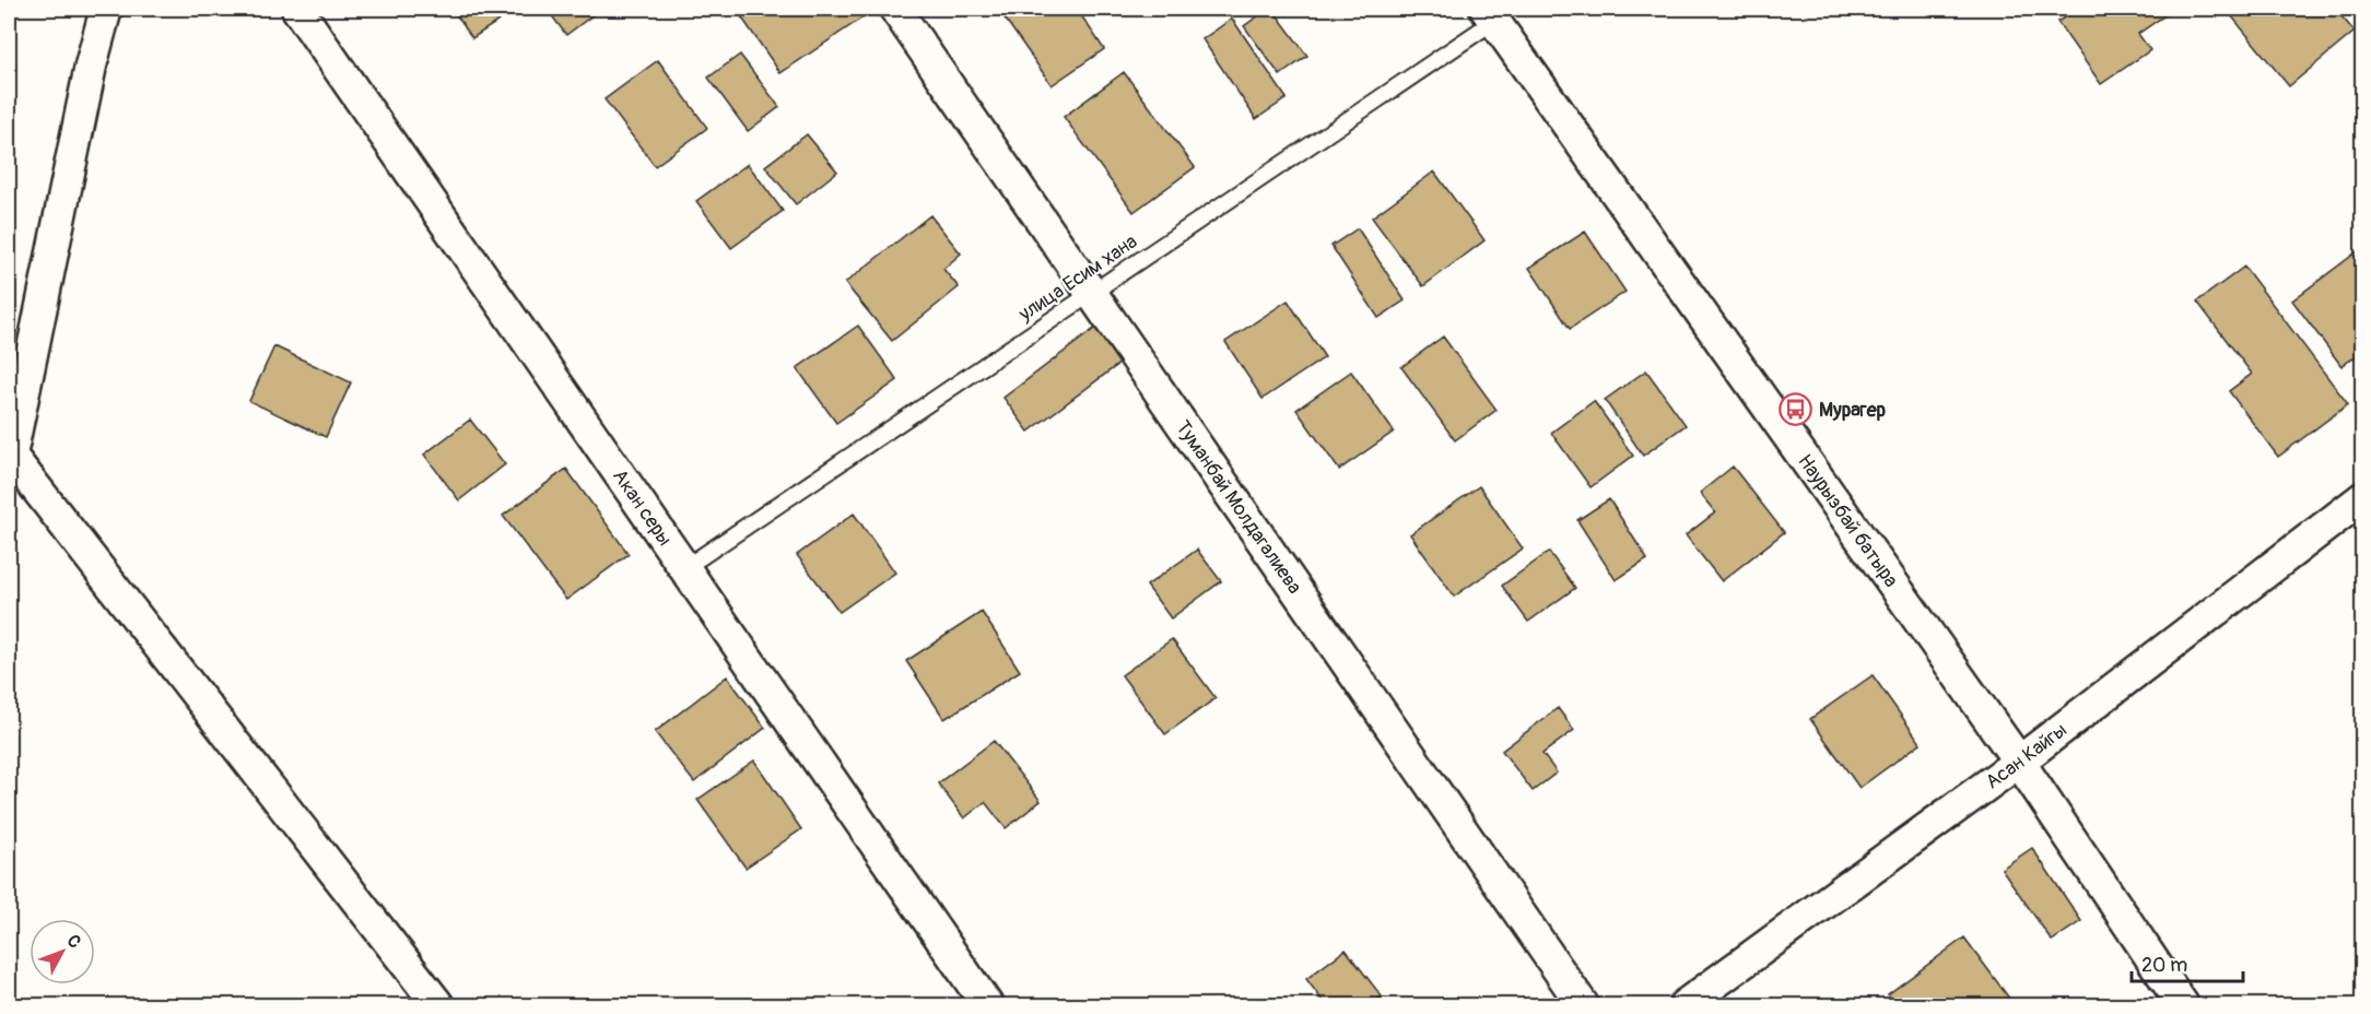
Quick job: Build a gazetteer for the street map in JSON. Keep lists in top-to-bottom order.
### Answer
{
  "streets": {
    "street": [
      "Акан серы",
      "Туманбай Молдагалиева",
      "Наурызбай батыра",
      "Асан Кайгы"
    ],
    "lane": ["улица Есим хана"]
  },
  "crossings": [
    ["улица Есим хана", "Акан серы"],
    ["улица Есим хана", "Туманбай Молдагалиева"],
    ["улица Есим хана", "Наурызбай батыра"],
    ["Наурызбай батыра", "Асан Кайгы"]
  ],
  "places": {
    "bus stop": ["Мурагер"]
  },
  "scale_bar": "20 m",
  "north": "top right"
}
